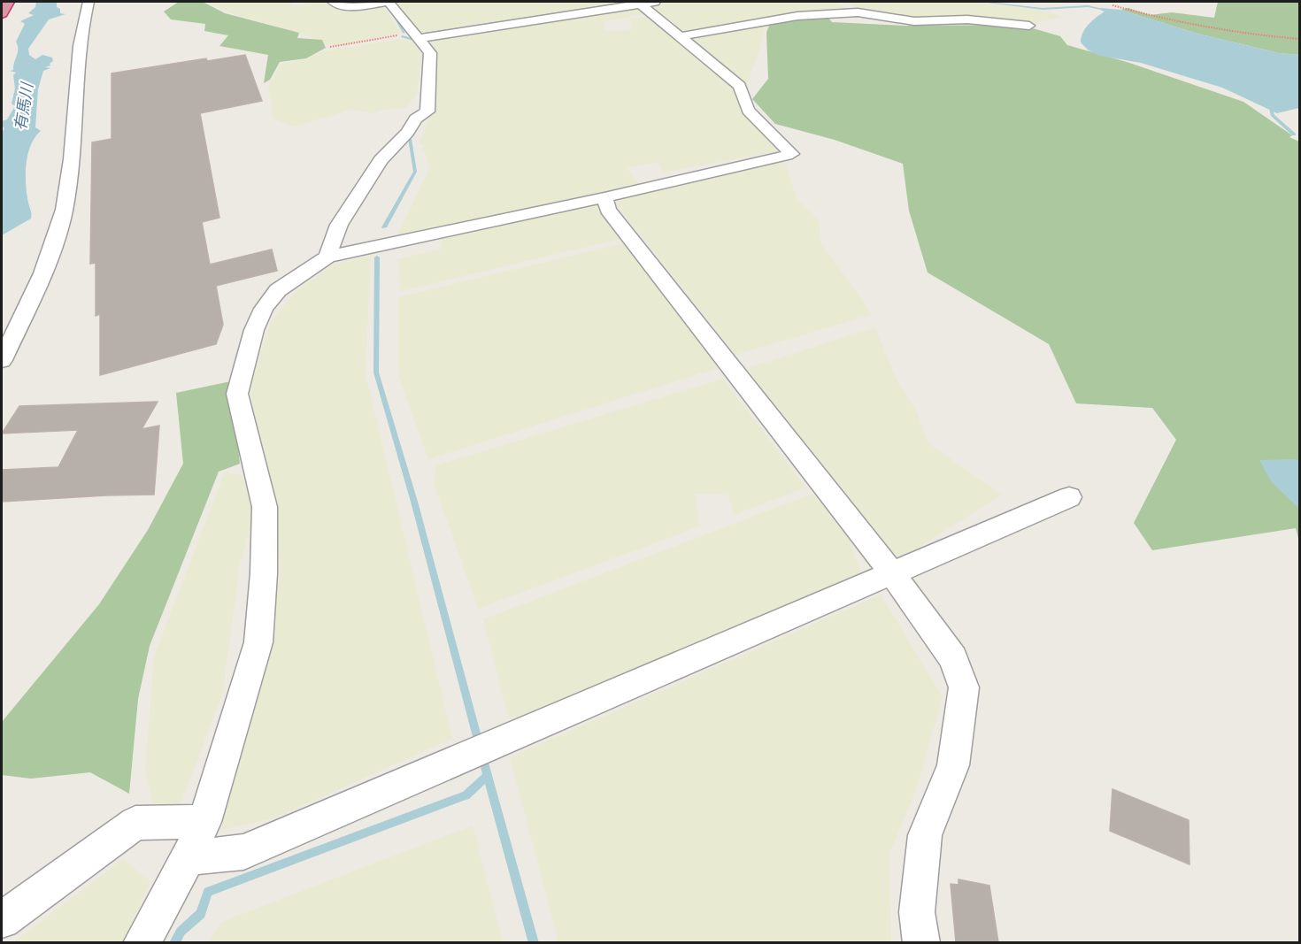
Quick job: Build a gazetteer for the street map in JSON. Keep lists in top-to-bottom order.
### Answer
{
  "water": ["有馬川"]
}
